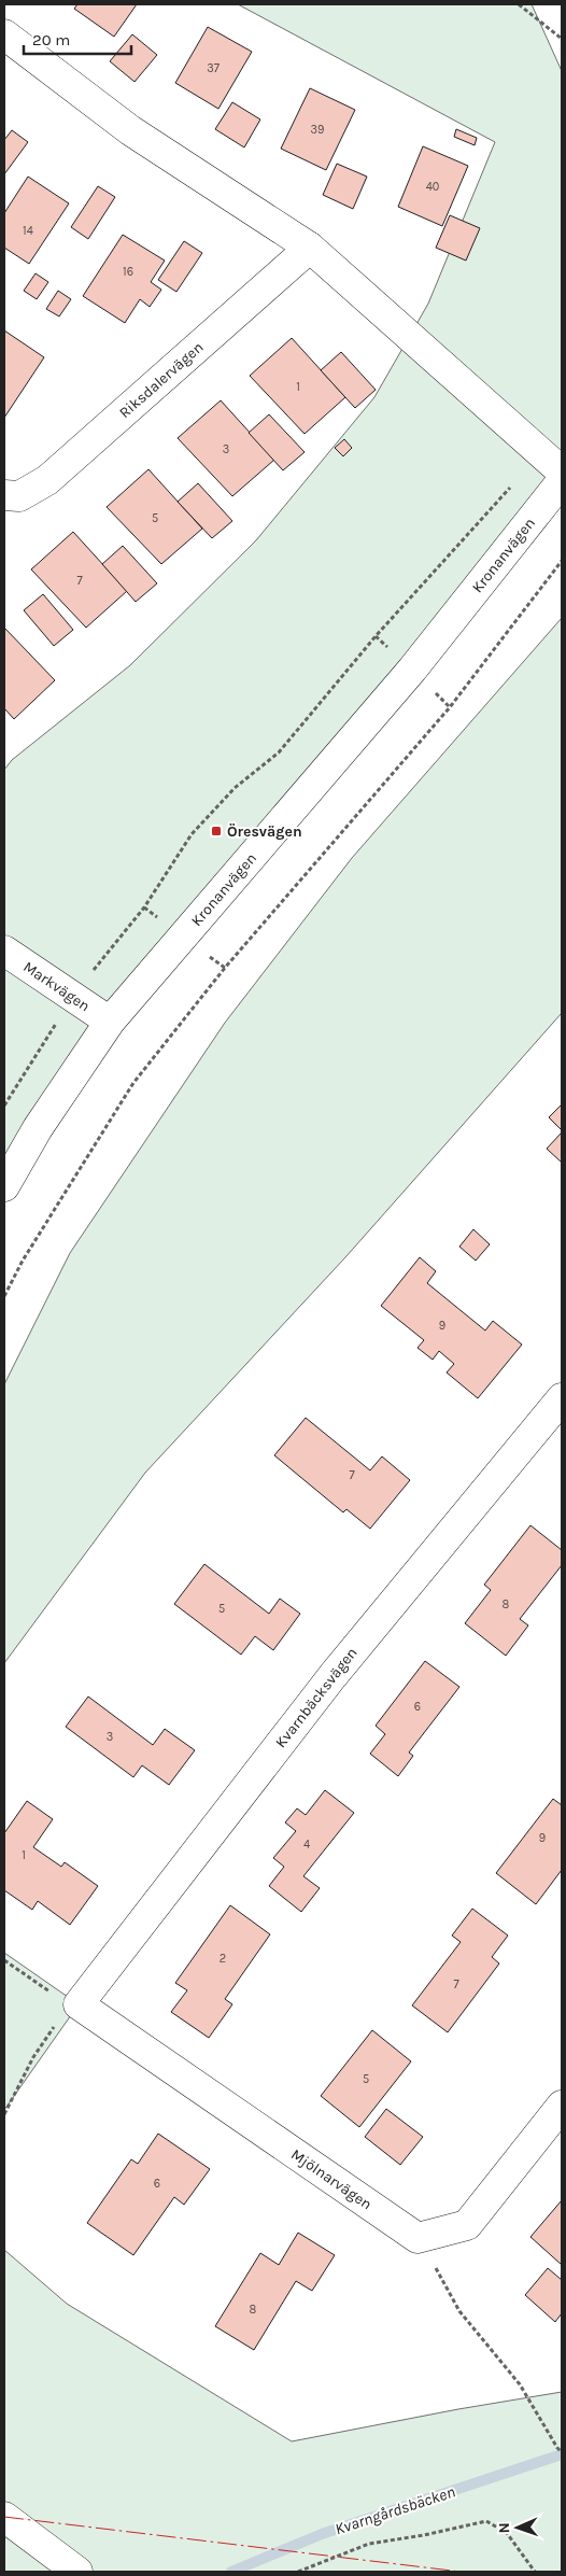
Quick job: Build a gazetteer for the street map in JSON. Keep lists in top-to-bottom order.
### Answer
{
  "streets": {
    "street": [
      "Riksdalervägen",
      "Kronanvägen",
      "Markvägen",
      "Kvarnbäcksvägen",
      "Mjölnarvägen"
    ]
  },
  "crossings": [
    ["Kronanvägen", "Markvägen"],
    ["Kvarnbäcksvägen", "Mjölnarvägen"]
  ],
  "water": ["Kvarngårdsbäcken"],
  "places": {
    "transit": ["Öresvägen"]
  },
  "house_numbers": [
    "37",
    "39",
    "40",
    "14",
    "16",
    "1",
    "3",
    "5",
    "7",
    "9",
    "7",
    "8",
    "5",
    "6",
    "3",
    "9",
    "4",
    "1",
    "2",
    "7",
    "5",
    "6",
    "8"
  ],
  "scale_bar": "20 m",
  "north": "left"
}
